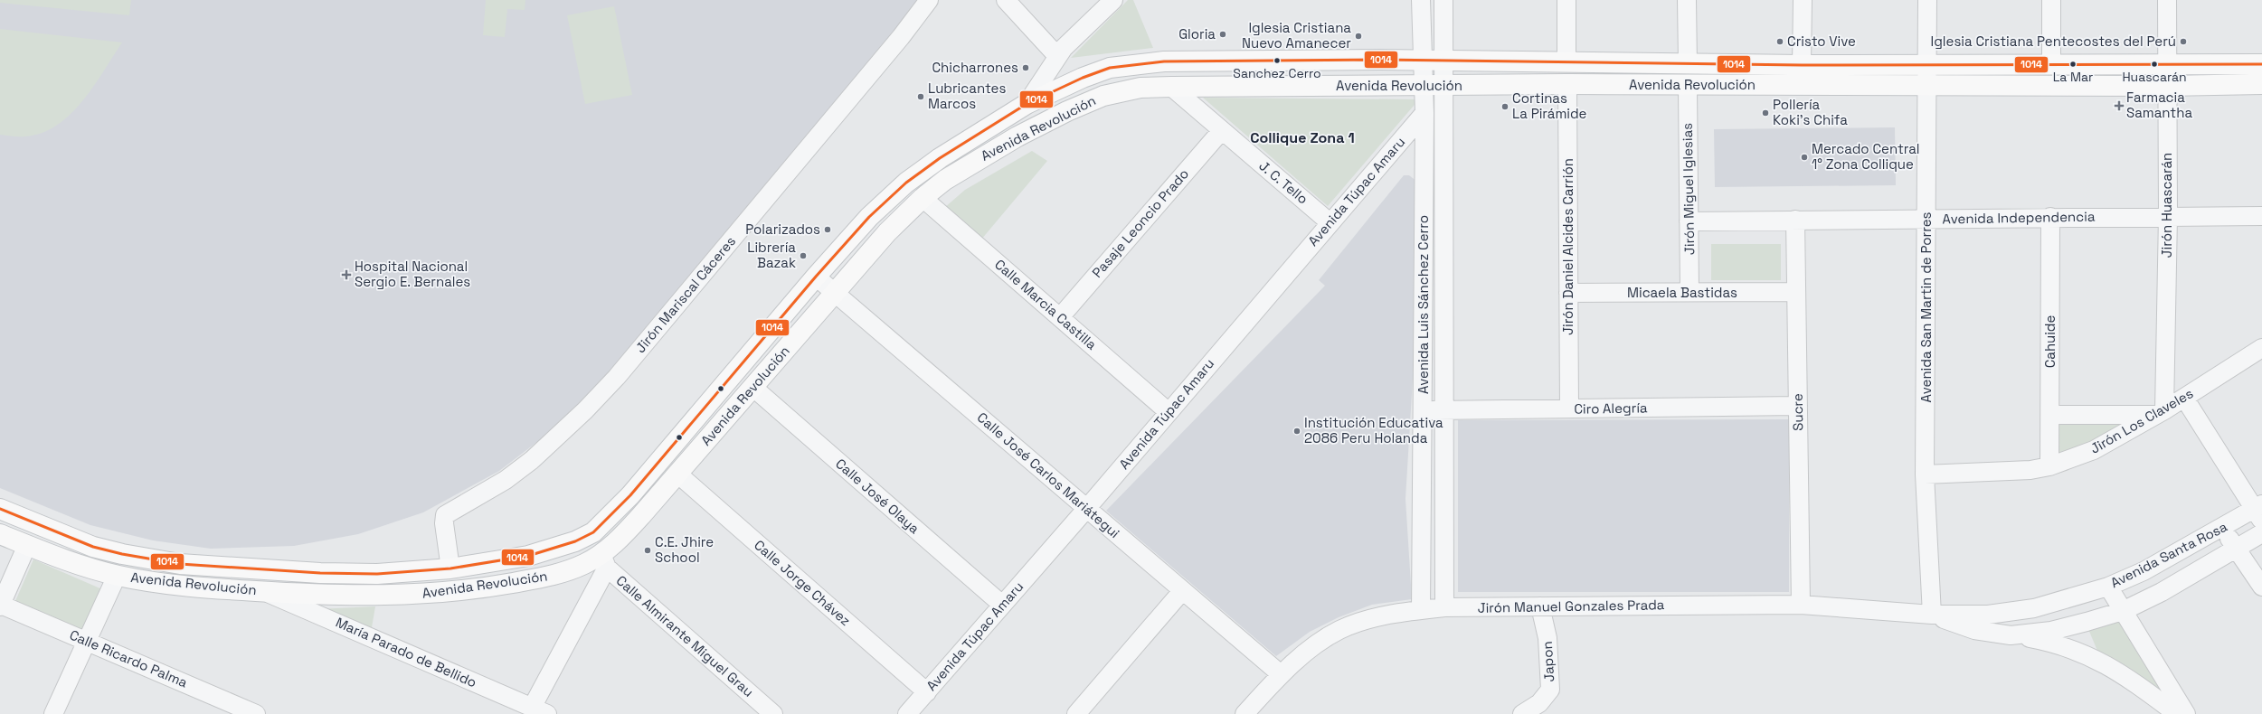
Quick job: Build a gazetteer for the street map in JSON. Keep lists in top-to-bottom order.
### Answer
{
  "streets": {
    "main road": ["Avenida Revolución"],
    "street": [
      "J. C. Tello",
      "Jirón Miguel Iglesias",
      "Avenida Túpac Amaru",
      "Jirón Huascarán",
      "Avenida Independencia",
      "Pasaje Leoncio Prado",
      "Jirón Daniel Alcides Carrión",
      "Micaela Bastidas",
      "Jirón Mariscal Cáceres",
      "Calle Marcia Castilla",
      "Avenida Luis Sánchez Cerro",
      "Avenida San Martin de Porres",
      "Cahuide",
      "Ciro Alegría",
      "Sucre",
      "Jirón Los Claveles",
      "Calle José Carlos Mariátegui",
      "Calle José Olaya",
      "Avenida Santa Rosa",
      "Calle Jorge Chávez",
      "Jirón Manuel Gonzales Prada",
      "Calle Almirante Miguel Grau",
      "María Parado de Bellido",
      "Calle Ricardo Palma",
      "Japon"
    ]
  },
  "crossings": [
    ["Avenida Revolución", "J. C. Tello"],
    ["Avenida Revolución", "Jirón Miguel Iglesias"],
    ["Avenida Revolución", "Jirón Huascarán"],
    ["Avenida Revolución", "Jirón Daniel Alcides Carrión"],
    ["Avenida Revolución", "Jirón Mariscal Cáceres"],
    ["Avenida Revolución", "Calle Marcia Castilla"],
    ["Avenida Revolución", "Avenida Luis Sánchez Cerro"],
    ["Avenida Revolución", "Avenida San Martin de Porres"],
    ["Avenida Revolución", "Calle José Carlos Mariátegui"],
    ["Avenida Revolución", "Calle José Olaya"],
    ["Avenida Revolución", "Calle Jorge Chávez"],
    ["Avenida Revolución", "Calle Almirante Miguel Grau"],
    ["Avenida Revolución", "María Parado de Bellido"],
    ["J. C. Tello", "Avenida Túpac Amaru"],
    ["J. C. Tello", "Pasaje Leoncio Prado"],
    ["Jirón Miguel Iglesias", "Avenida Independencia"],
    ["Jirón Miguel Iglesias", "Micaela Bastidas"],
    ["Avenida Túpac Amaru", "Calle Marcia Castilla"],
    ["Avenida Túpac Amaru", "Avenida Luis Sánchez Cerro"],
    ["Avenida Túpac Amaru", "Calle José Carlos Mariátegui"],
    ["Avenida Túpac Amaru", "Calle José Olaya"],
    ["Avenida Túpac Amaru", "Calle Jorge Chávez"],
    ["Jirón Huascarán", "Avenida Independencia"],
    ["Jirón Huascarán", "Jirón Los Claveles"],
    ["Avenida Independencia", "Avenida San Martin de Porres"],
    ["Avenida Independencia", "Cahuide"],
    ["Avenida Independencia", "Sucre"],
    ["Pasaje Leoncio Prado", "Calle Marcia Castilla"],
    ["Jirón Daniel Alcides Carrión", "Micaela Bastidas"],
    ["Jirón Daniel Alcides Carrión", "Ciro Alegría"],
    ["Micaela Bastidas", "Sucre"],
    ["Avenida Luis Sánchez Cerro", "Ciro Alegría"],
    ["Avenida Luis Sánchez Cerro", "Jirón Manuel Gonzales Prada"],
    ["Avenida San Martin de Porres", "Jirón Los Claveles"],
    ["Avenida San Martin de Porres", "Avenida Santa Rosa"],
    ["Avenida San Martin de Porres", "Jirón Manuel Gonzales Prada"],
    ["Cahuide", "Jirón Los Claveles"],
    ["Ciro Alegría", "Sucre"],
    ["Sucre", "Jirón Manuel Gonzales Prada"],
    ["Calle José Carlos Mariátegui", "Jirón Manuel Gonzales Prada"],
    ["Avenida Santa Rosa", "Jirón Manuel Gonzales Prada"],
    ["Jirón Manuel Gonzales Prada", "Japon"]
  ],
  "districts": ["Collique Zona 1"],
  "places": {
    "other": [
      "Gloria",
      "Iglesia Cristiana Nuevo Amanecer",
      "Cristo Vive",
      "Iglesia Cristiana Pentecostes del Perú",
      "Sanchez Cerro",
      "La Mar",
      "Huascarán",
      "Chicharrones",
      "Lubricantes Marcos",
      "Cortinas La Pirámide",
      "Pollería Koki's Chifa",
      "Mercado Central 1° Zona Collique",
      "Polarizados",
      "Librería Bazak",
      "Institución Educativa 2086 Peru Holanda",
      "C.E. Jhire School"
    ],
    "health": ["Farmacia Samantha", "Hospital Nacional Sergio E. Bernales"]
  },
  "lines": ["transit line 1014"]
}
